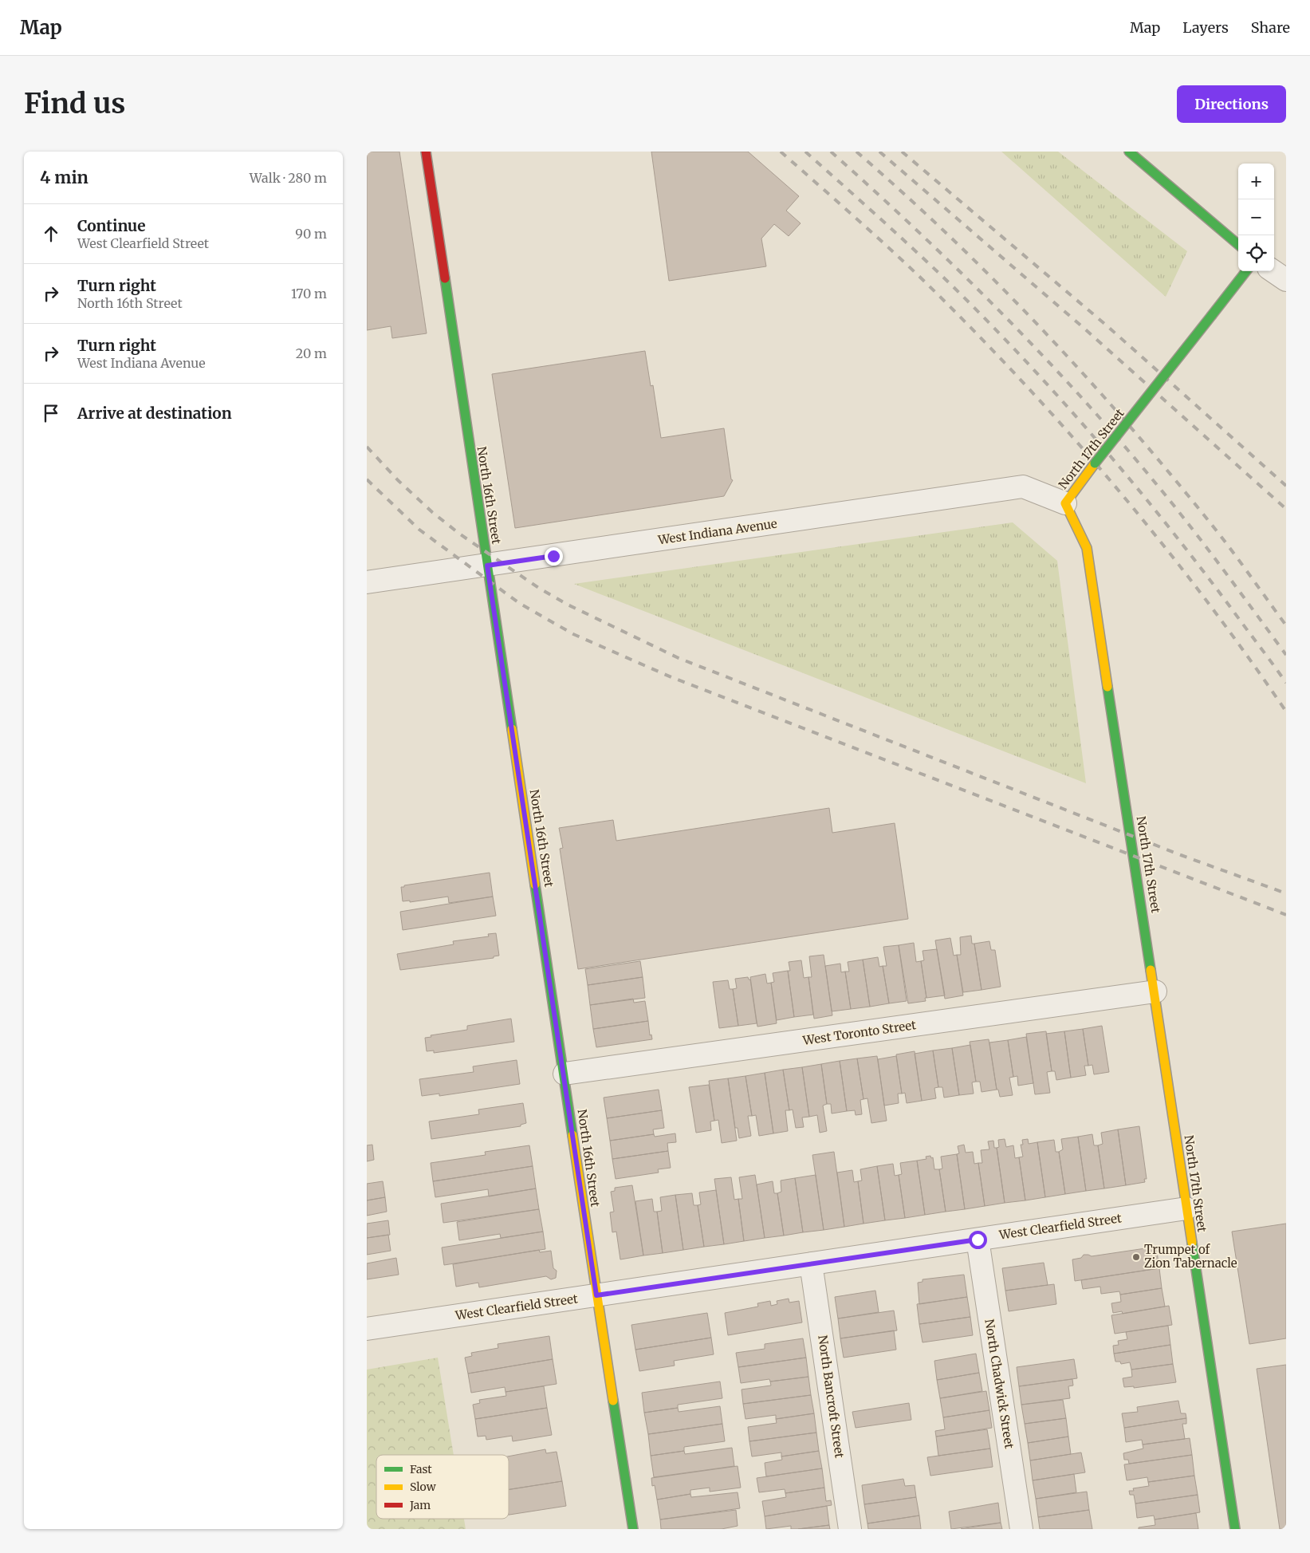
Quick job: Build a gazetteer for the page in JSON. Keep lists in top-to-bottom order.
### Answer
{
  "streets": {
    "street": [
      "North 17th Street",
      "North 16th Street",
      "West Indiana Avenue",
      "West Toronto Street",
      "West Clearfield Street",
      "North Chadwick Street",
      "North Bancroft Street"
    ]
  },
  "crossings": [
    ["North 17th Street", "West Indiana Avenue"],
    ["North 17th Street", "West Toronto Street"],
    ["North 17th Street", "West Clearfield Street"],
    ["North 16th Street", "West Indiana Avenue"],
    ["North 16th Street", "West Toronto Street"],
    ["North 16th Street", "West Clearfield Street"],
    ["West Clearfield Street", "North Chadwick Street"],
    ["West Clearfield Street", "North Bancroft Street"]
  ],
  "places": ["Trumpet of Zion Tabernacle"],
  "legend": ["Fast", "Slow", "Jam"],
  "page": {
    "header": "Map",
    "nav": ["Map", "Layers", "Share"],
    "buttons": "Directions",
    "title": "Find us",
    "heading": ["4 min", "Walk · 280 m"],
    "map_buttons": ["+", "−"],
    "list": [
      ["Continue", "West Clearfield Street", "90 m"],
      ["Turn right", "North 16th Street", "170 m"],
      ["Turn right", "West Indiana Avenue", "20 m"],
      "Arrive at destination"
    ]
  }
}
